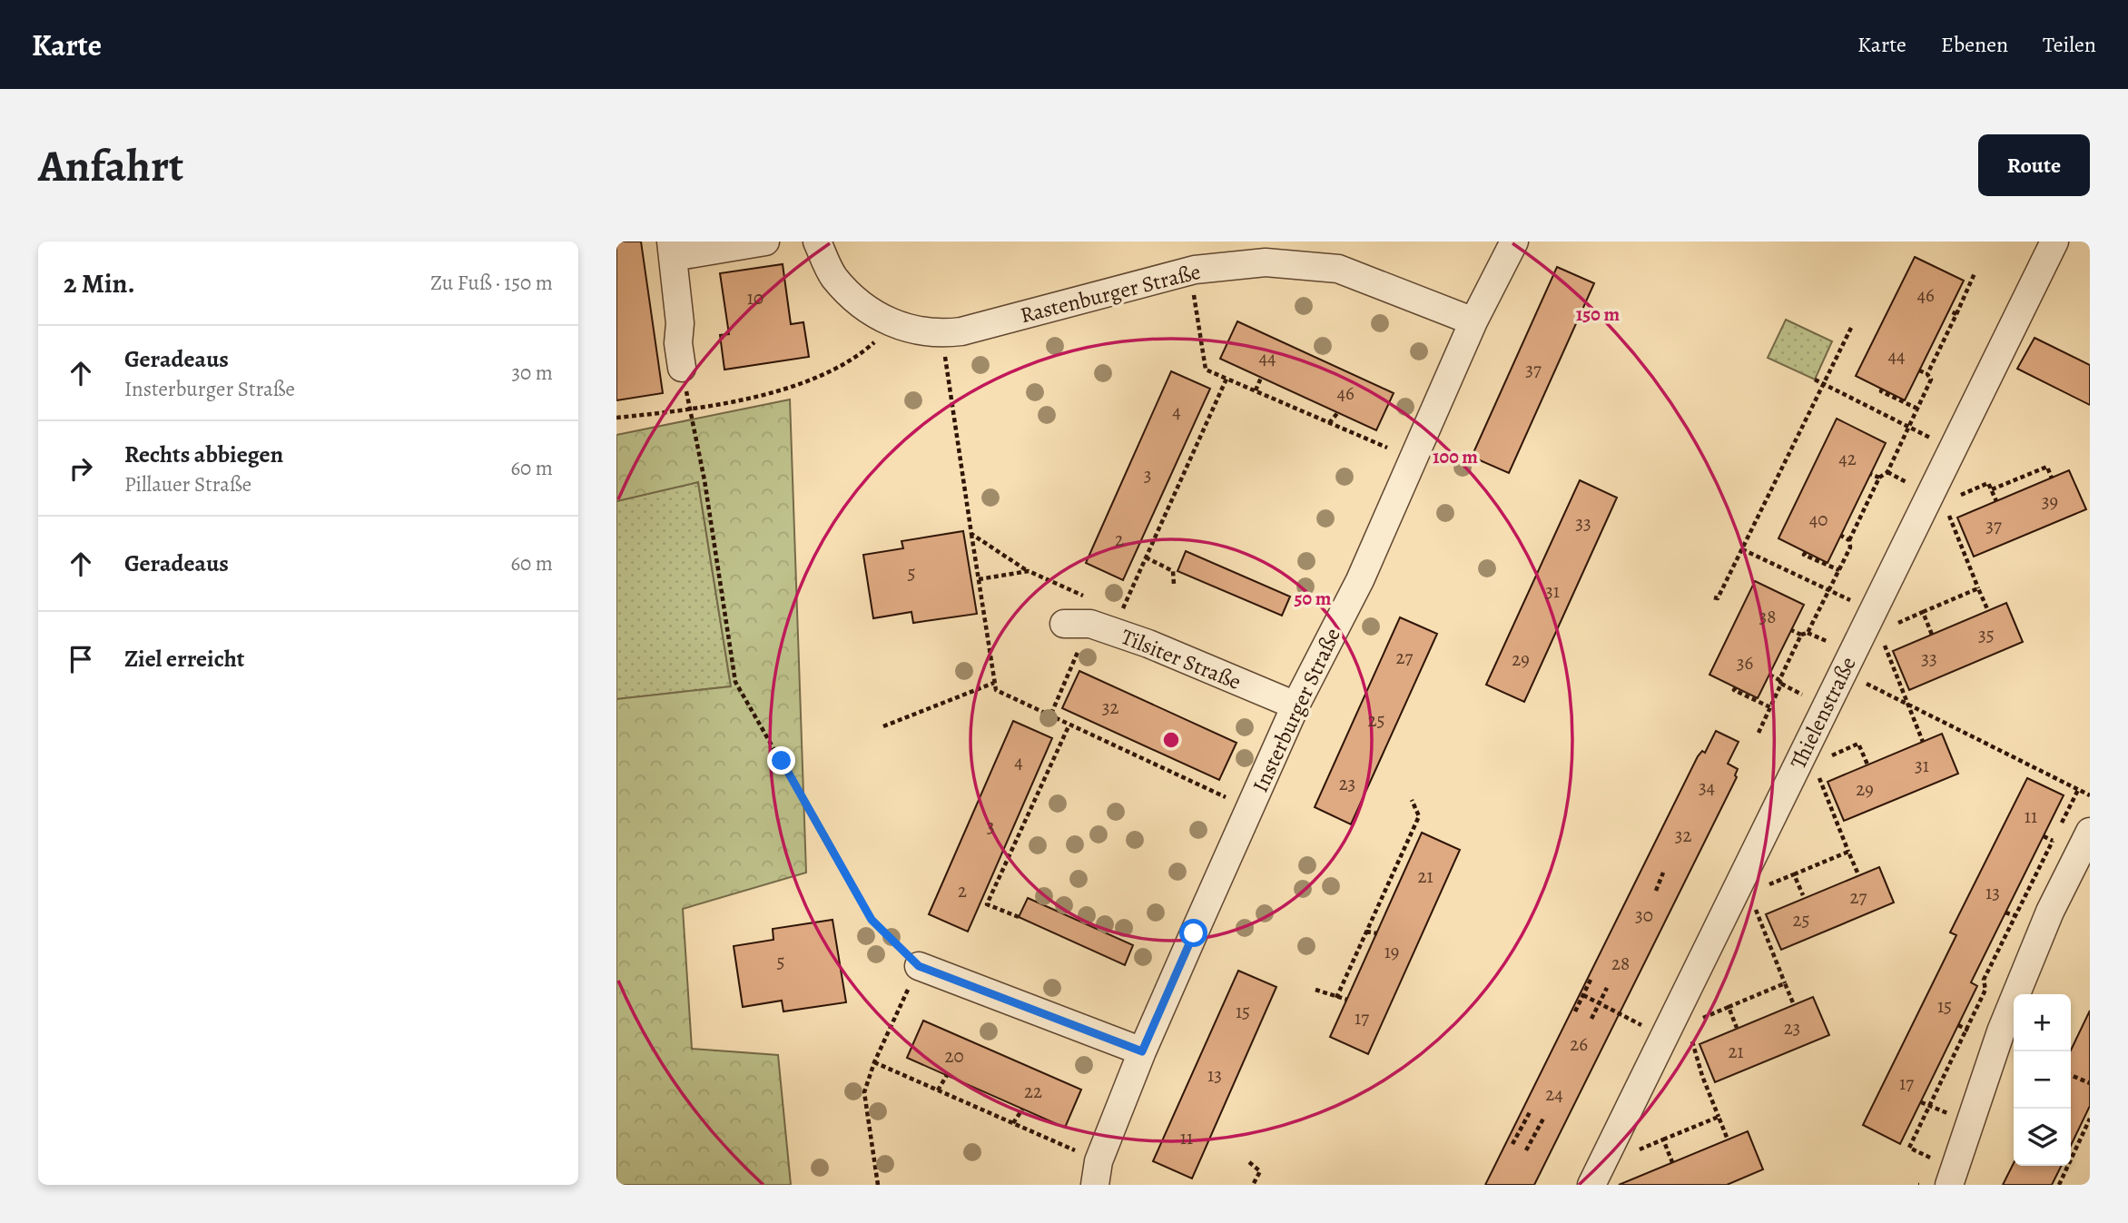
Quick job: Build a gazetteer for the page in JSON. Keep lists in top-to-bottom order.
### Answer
{
  "streets": {
    "street": [
      "Rastenburger Straße",
      "Tilsiter Straße",
      "Insterburger Straße",
      "Thielenstraße"
    ]
  },
  "crossings": [
    ["Rastenburger Straße", "Insterburger Straße"],
    ["Tilsiter Straße", "Insterburger Straße"]
  ],
  "house_numbers": [
    "46",
    "10",
    "44",
    "44",
    "37",
    "46",
    "4",
    "42",
    "3",
    "39",
    "40",
    "33",
    "37",
    "2",
    "5",
    "31",
    "38",
    "35",
    "27",
    "33",
    "29",
    "36",
    "32",
    "25",
    "4",
    "31",
    "23",
    "34",
    "29",
    "11",
    "3",
    "32",
    "21",
    "2",
    "13",
    "27",
    "30",
    "25",
    "19",
    "5",
    "28",
    "15",
    "15",
    "17",
    "23",
    "26",
    "21",
    "20",
    "13",
    "17",
    "22",
    "24",
    "11"
  ],
  "page": {
    "header": "Karte",
    "nav": ["Karte", "Ebenen", "Teilen"],
    "buttons": "Route",
    "title": "Anfahrt",
    "heading": ["2 Min.", "Zu Fuß · 150 m"],
    "list": [
      ["Geradeaus", "Insterburger Straße", "30 m"],
      ["Rechts abbiegen", "Pillauer Straße", "60 m"],
      ["Geradeaus", "60 m"],
      "Ziel erreicht"
    ],
    "map_buttons": ["+", "−"]
  },
  "rings": ["150 m", "100 m", "50 m"]
}
